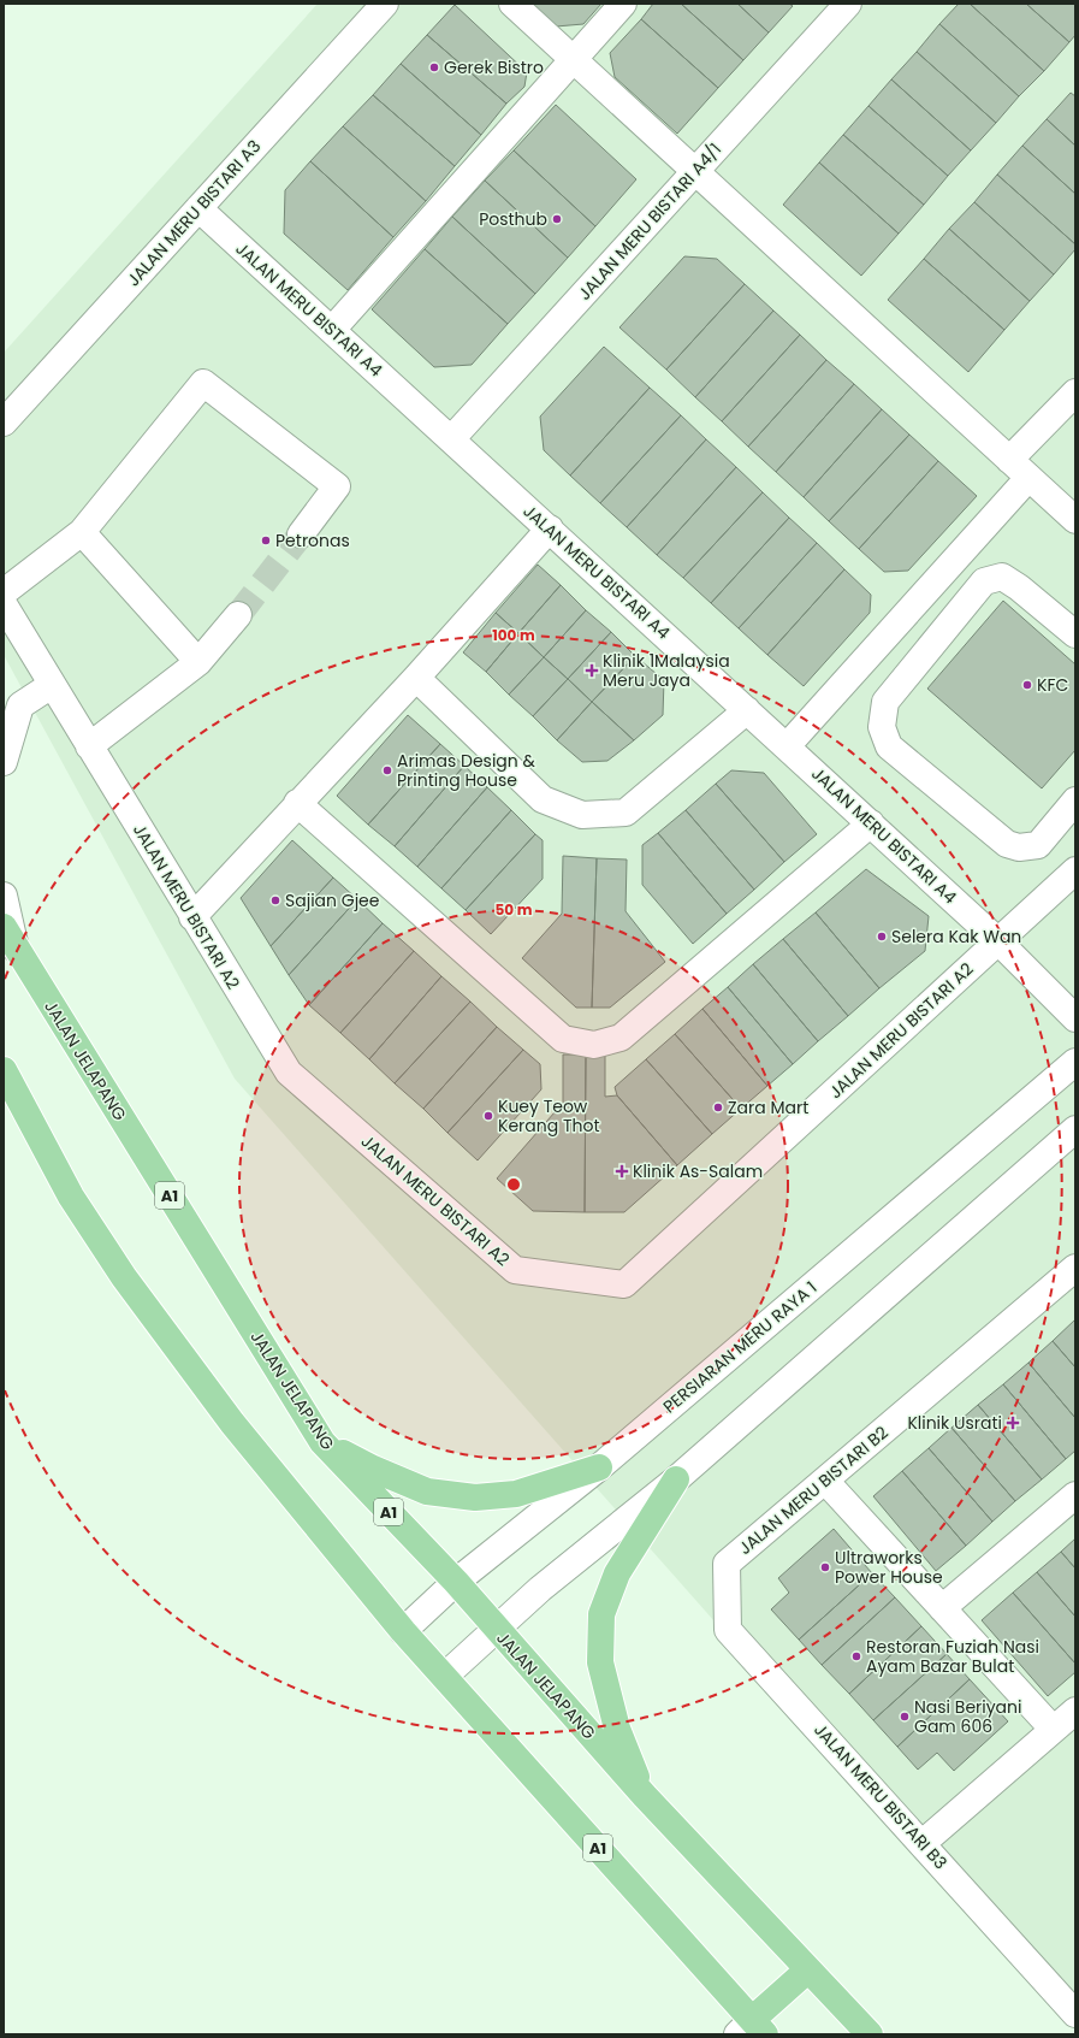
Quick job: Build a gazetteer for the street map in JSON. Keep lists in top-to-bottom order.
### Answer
{
  "streets": {
    "main road": ["JALAN JELAPANG", "A1"],
    "street": [
      "JALAN MERU BISTARI A3",
      "JALAN MERU BISTARI A4/1",
      "JALAN MERU BISTARI A4",
      "JALAN MERU BISTARI A2",
      "PERSIARAN MERU RAYA 1",
      "JALAN MERU BISTARI B2",
      "JALAN MERU BISTARI B3"
    ]
  },
  "crossings": [
    ["JALAN MERU BISTARI A3", "JALAN MERU BISTARI A4"],
    ["JALAN MERU BISTARI A4/1", "JALAN MERU BISTARI A4"],
    ["JALAN MERU BISTARI A4", "JALAN MERU BISTARI A2"],
    ["JALAN JELAPANG", "A1"],
    ["JALAN JELAPANG", "PERSIARAN MERU RAYA 1"],
    ["A1", "PERSIARAN MERU RAYA 1"],
    ["JALAN MERU BISTARI B2", "JALAN MERU BISTARI B3"]
  ],
  "places": {
    "other": [
      "Gerek Bistro",
      "Posthub",
      "Petronas",
      "KFC",
      "Arimas Design & Printing House",
      "Sajian Gjee",
      "Selera Kak Wan",
      "Zara Mart",
      "Kuey Teow Kerang Thot",
      "Ultraworks Power House",
      "Restoran Fuziah Nasi Ayam Bazar Bulat",
      "Nasi Beriyani Gam 606"
    ],
    "health": ["Klinik 1Malaysia Meru Jaya", "Klinik As-Salam", "Klinik Usrati"]
  },
  "rings": ["100 m", "50 m"]
}
